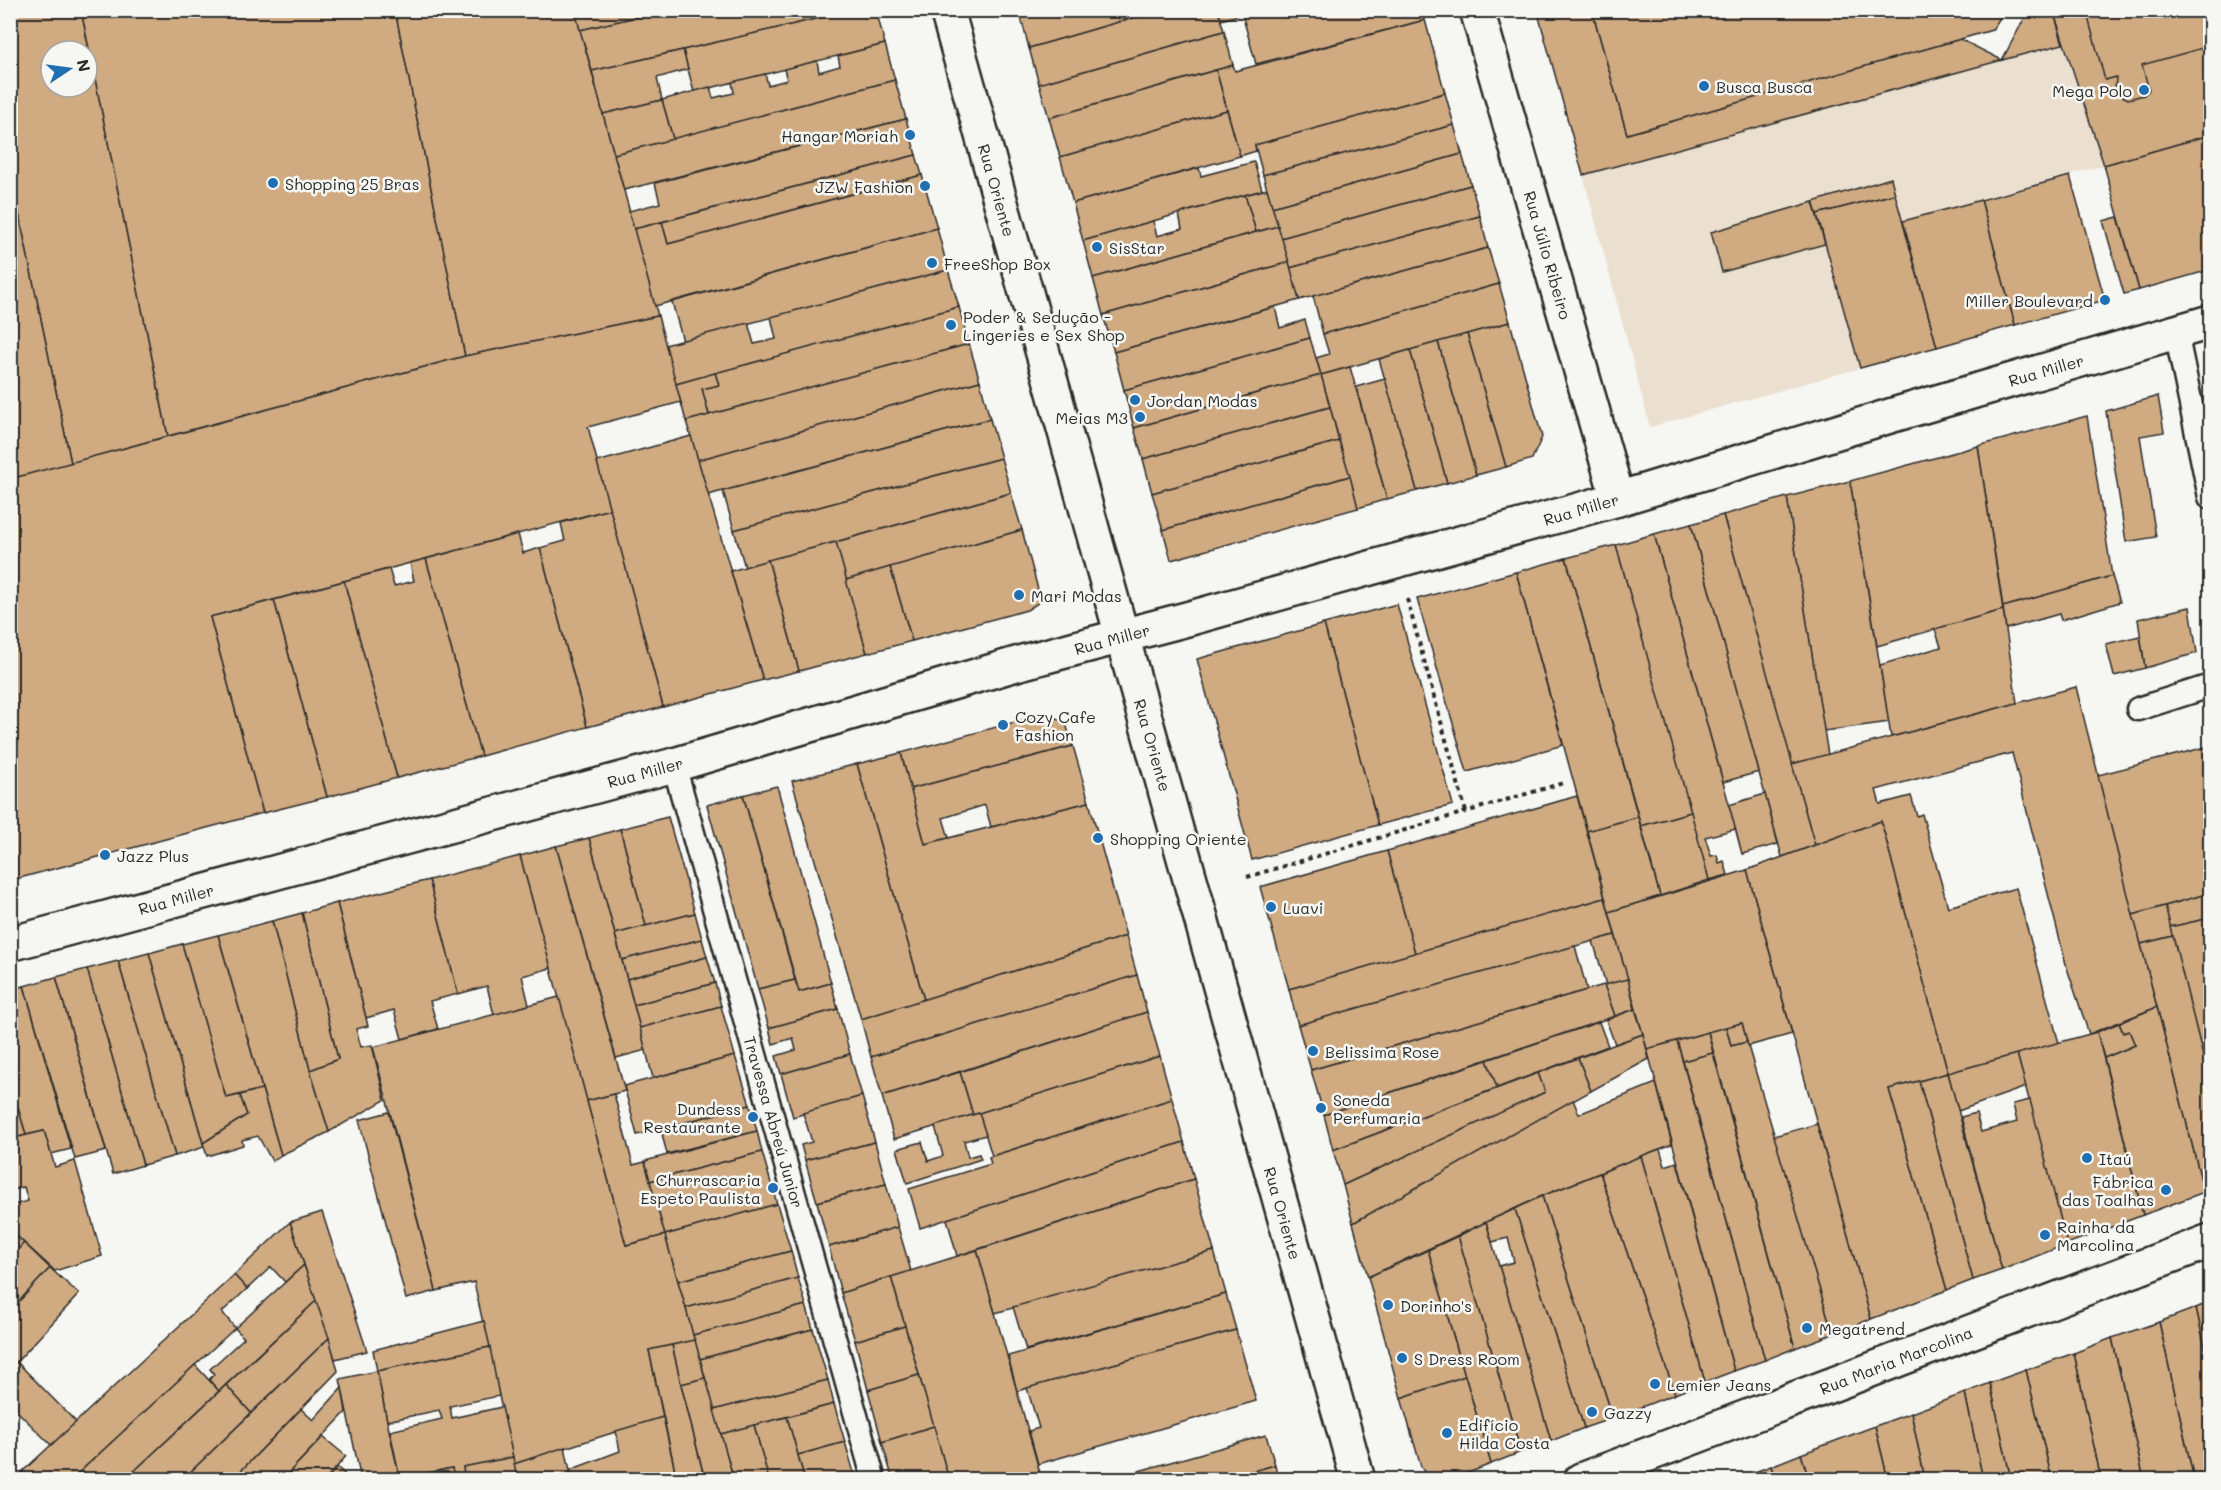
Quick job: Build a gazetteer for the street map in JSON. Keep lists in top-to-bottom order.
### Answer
{
  "streets": {
    "street": [
      "Rua Oriente",
      "Rua Júlio Ribeiro",
      "Rua Miller",
      "Rua Maria Marcolina"
    ],
    "lane": ["Travessa Abreú Junior"]
  },
  "crossings": [
    ["Rua Oriente", "Rua Miller"],
    ["Rua Júlio Ribeiro", "Rua Miller"],
    ["Rua Miller", "Travessa Abreú Junior"]
  ],
  "places": [
    "Busca Busca",
    "Mega Polo",
    "Hangar Moriah",
    "Shopping 25 Bras",
    "JZW Fashion",
    "SisStar",
    "FreeShop Box",
    "Miller Boulevard",
    "Poder & Sedução - Lingeries e Sex Shop",
    "Jordan Modas",
    "Meias M3",
    "Mari Modas",
    "Cozy Cafe Fashion",
    "Shopping Oriente",
    "Jazz Plus",
    "Luavi",
    "Belissima Rose",
    "Soneda Perfumaria",
    "Dundess Restaurante",
    "Itaú",
    "Churrascaria Espeto Paulista",
    "Fábrica das Toalhas",
    "Rainha da Marcolina",
    "Dorinho's",
    "Megatrend",
    "S Dress Room",
    "Lemier Jeans",
    "Gazzy",
    "Edifício Hilda Costa"
  ],
  "north": "right"
}
